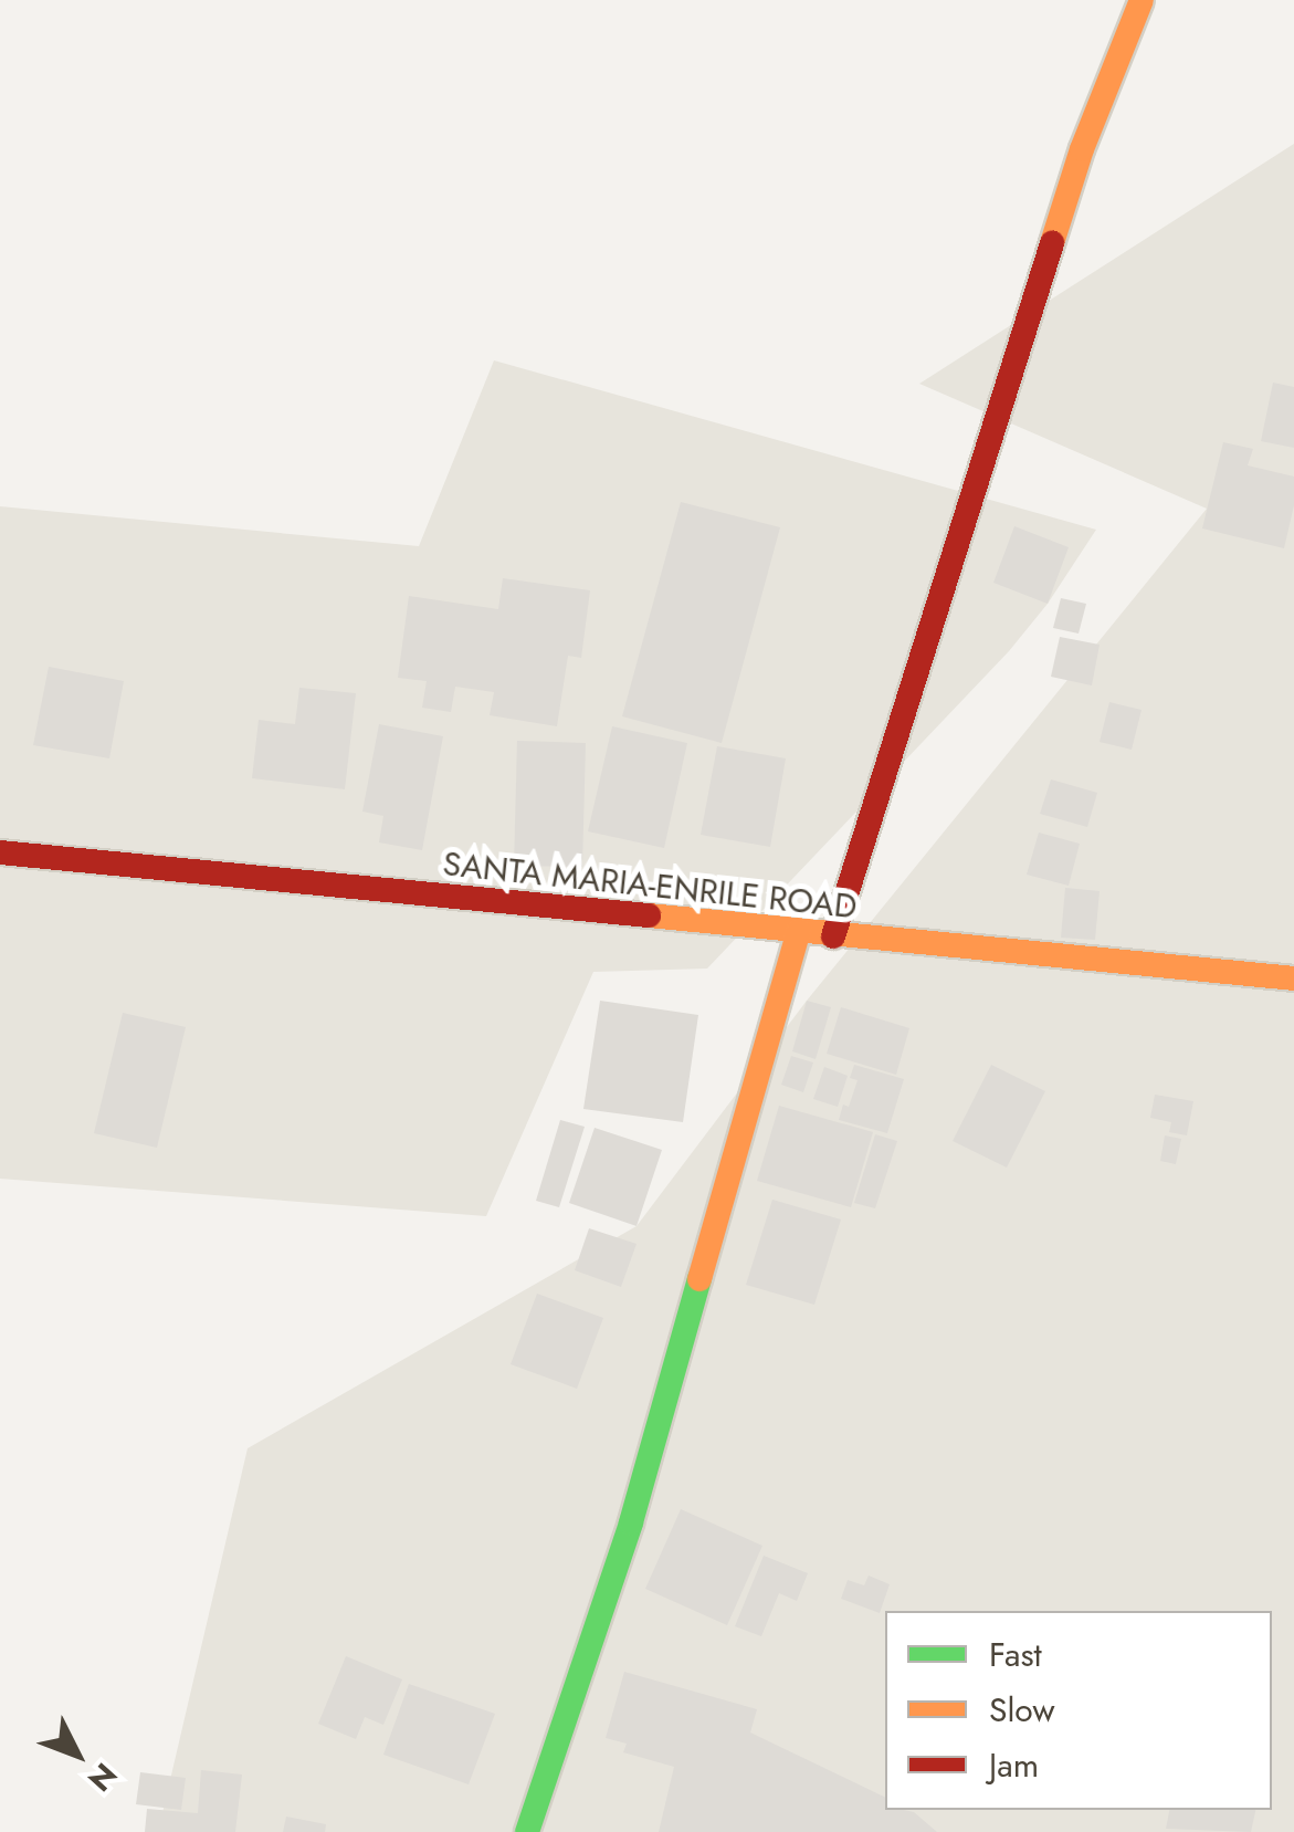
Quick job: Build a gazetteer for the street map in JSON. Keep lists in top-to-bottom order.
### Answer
{
  "streets": {
    "street": ["SANTA MARIA-ENRILE ROAD"]
  },
  "legend": ["Fast", "Slow", "Jam"],
  "north": "bottom right"
}
